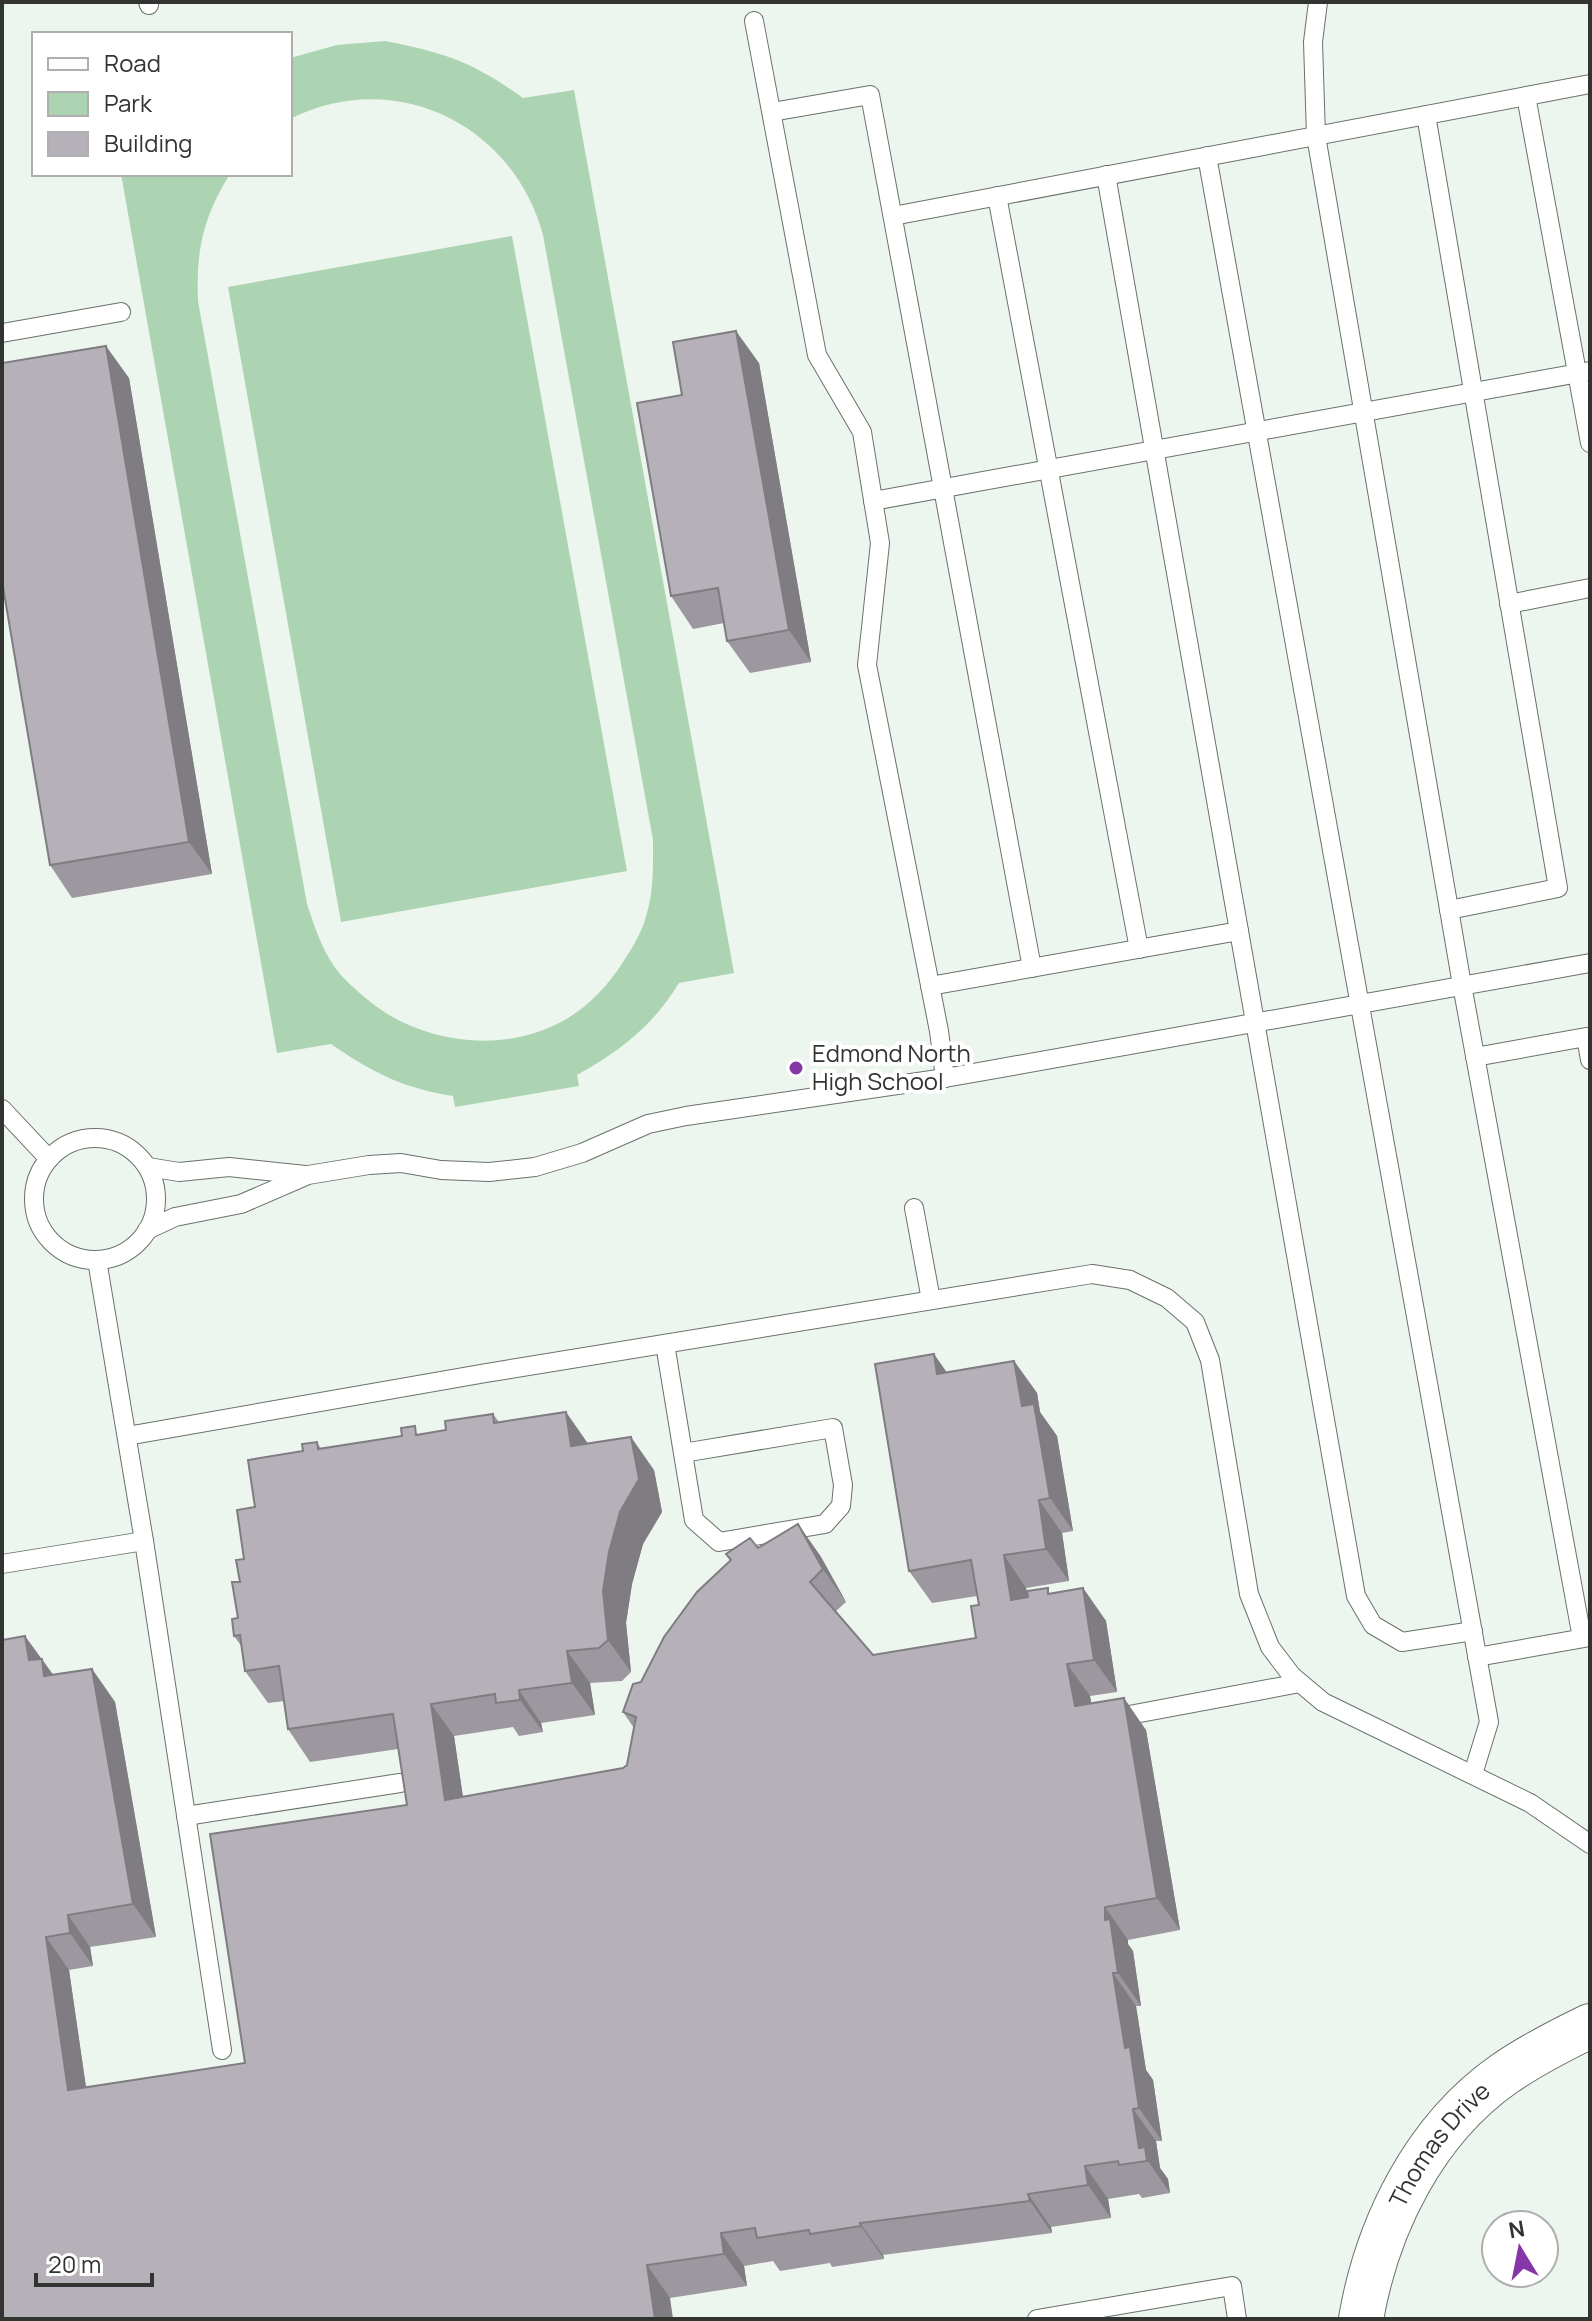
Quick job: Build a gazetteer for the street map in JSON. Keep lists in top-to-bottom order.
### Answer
{
  "streets": {
    "street": ["Thomas Drive"]
  },
  "places": ["Edmond North High School"],
  "legend": ["Road", "Park", "Building"],
  "scale_bar": "20 m",
  "north": "top"
}
